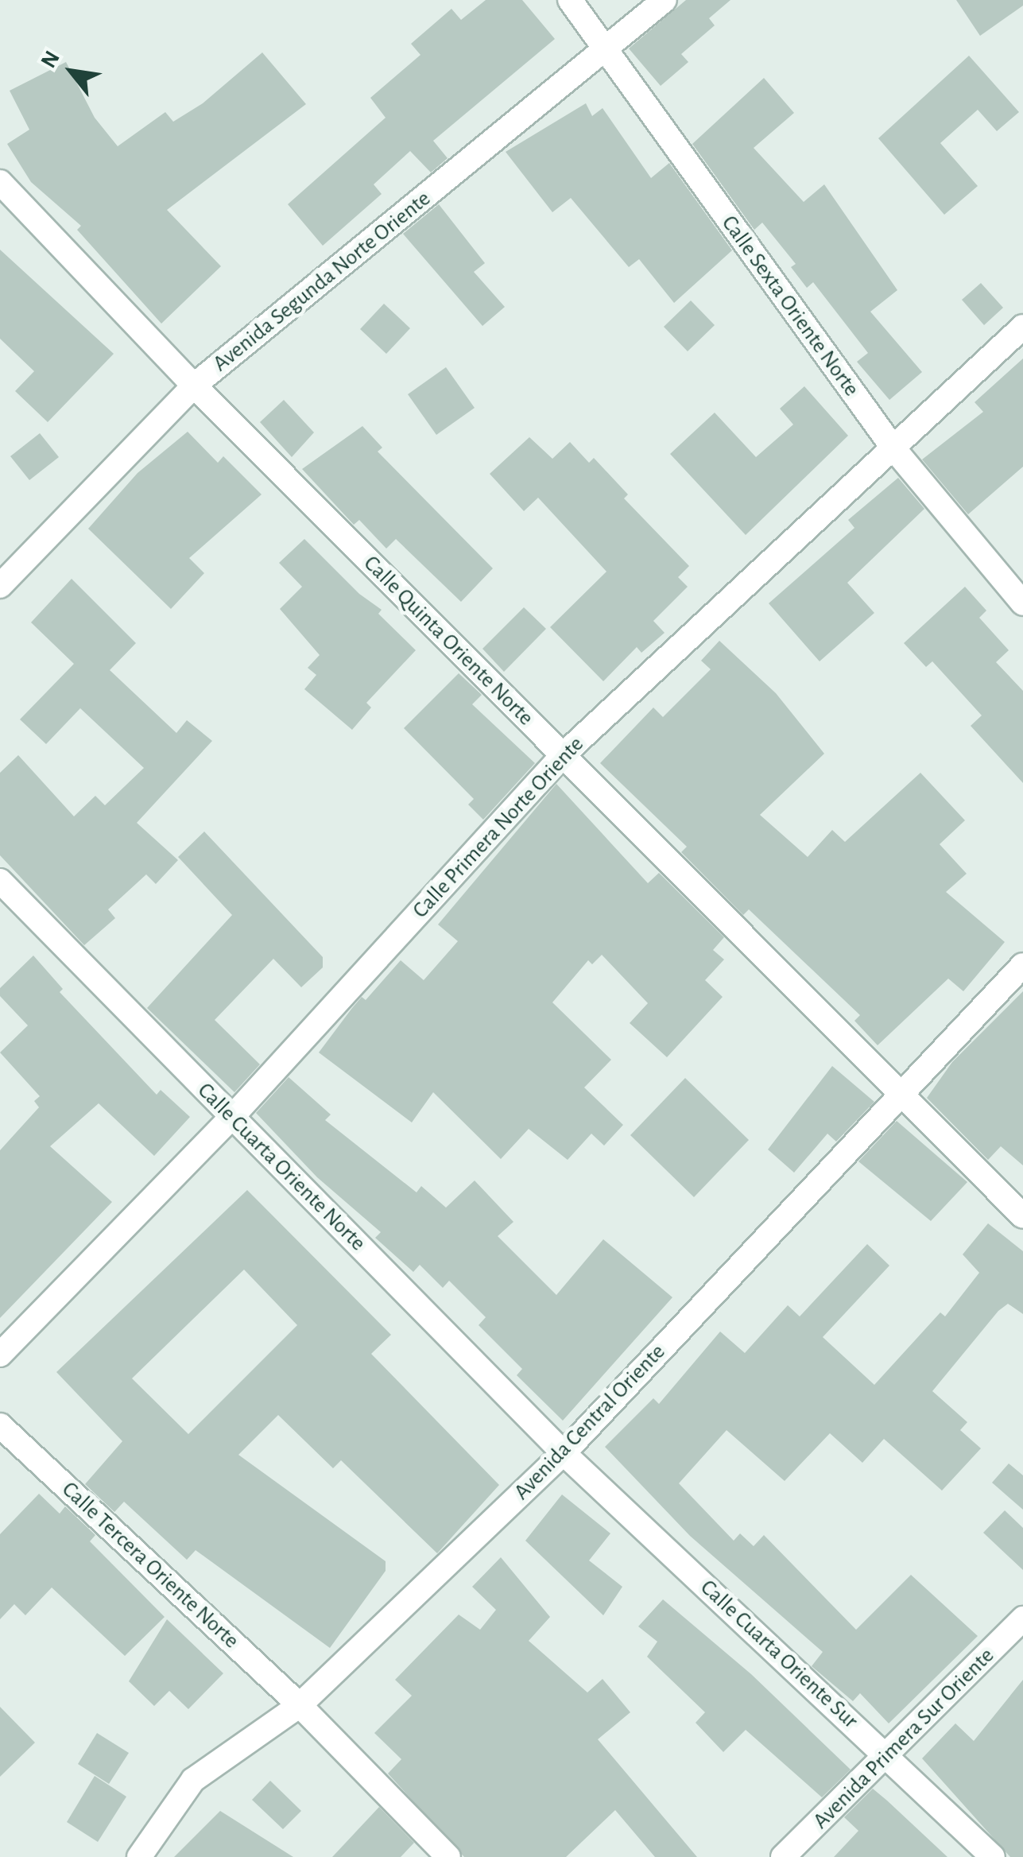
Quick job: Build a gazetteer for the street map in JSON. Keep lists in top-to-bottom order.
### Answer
{
  "streets": {
    "street": [
      "Avenida Segunda Norte Oriente",
      "Calle Sexta Oriente Norte",
      "Calle Quinta Oriente Norte",
      "Calle Primera Norte Oriente",
      "Calle Cuarta Oriente Norte",
      "Avenida Central Oriente",
      "Calle Tercera Oriente Norte",
      "Calle Cuarta Oriente Sur",
      "Avenida Primera Sur Oriente"
    ]
  },
  "crossings": [
    ["Avenida Segunda Norte Oriente", "Calle Sexta Oriente Norte"],
    ["Avenida Segunda Norte Oriente", "Calle Quinta Oriente Norte"],
    ["Calle Sexta Oriente Norte", "Calle Primera Norte Oriente"],
    ["Calle Quinta Oriente Norte", "Calle Primera Norte Oriente"],
    ["Calle Quinta Oriente Norte", "Avenida Central Oriente"],
    ["Calle Primera Norte Oriente", "Calle Cuarta Oriente Norte"],
    ["Calle Cuarta Oriente Norte", "Avenida Central Oriente"],
    ["Calle Cuarta Oriente Norte", "Calle Cuarta Oriente Sur"],
    ["Avenida Central Oriente", "Calle Tercera Oriente Norte"],
    ["Avenida Central Oriente", "Calle Cuarta Oriente Sur"],
    ["Calle Cuarta Oriente Sur", "Avenida Primera Sur Oriente"]
  ],
  "north": "top left"
}
